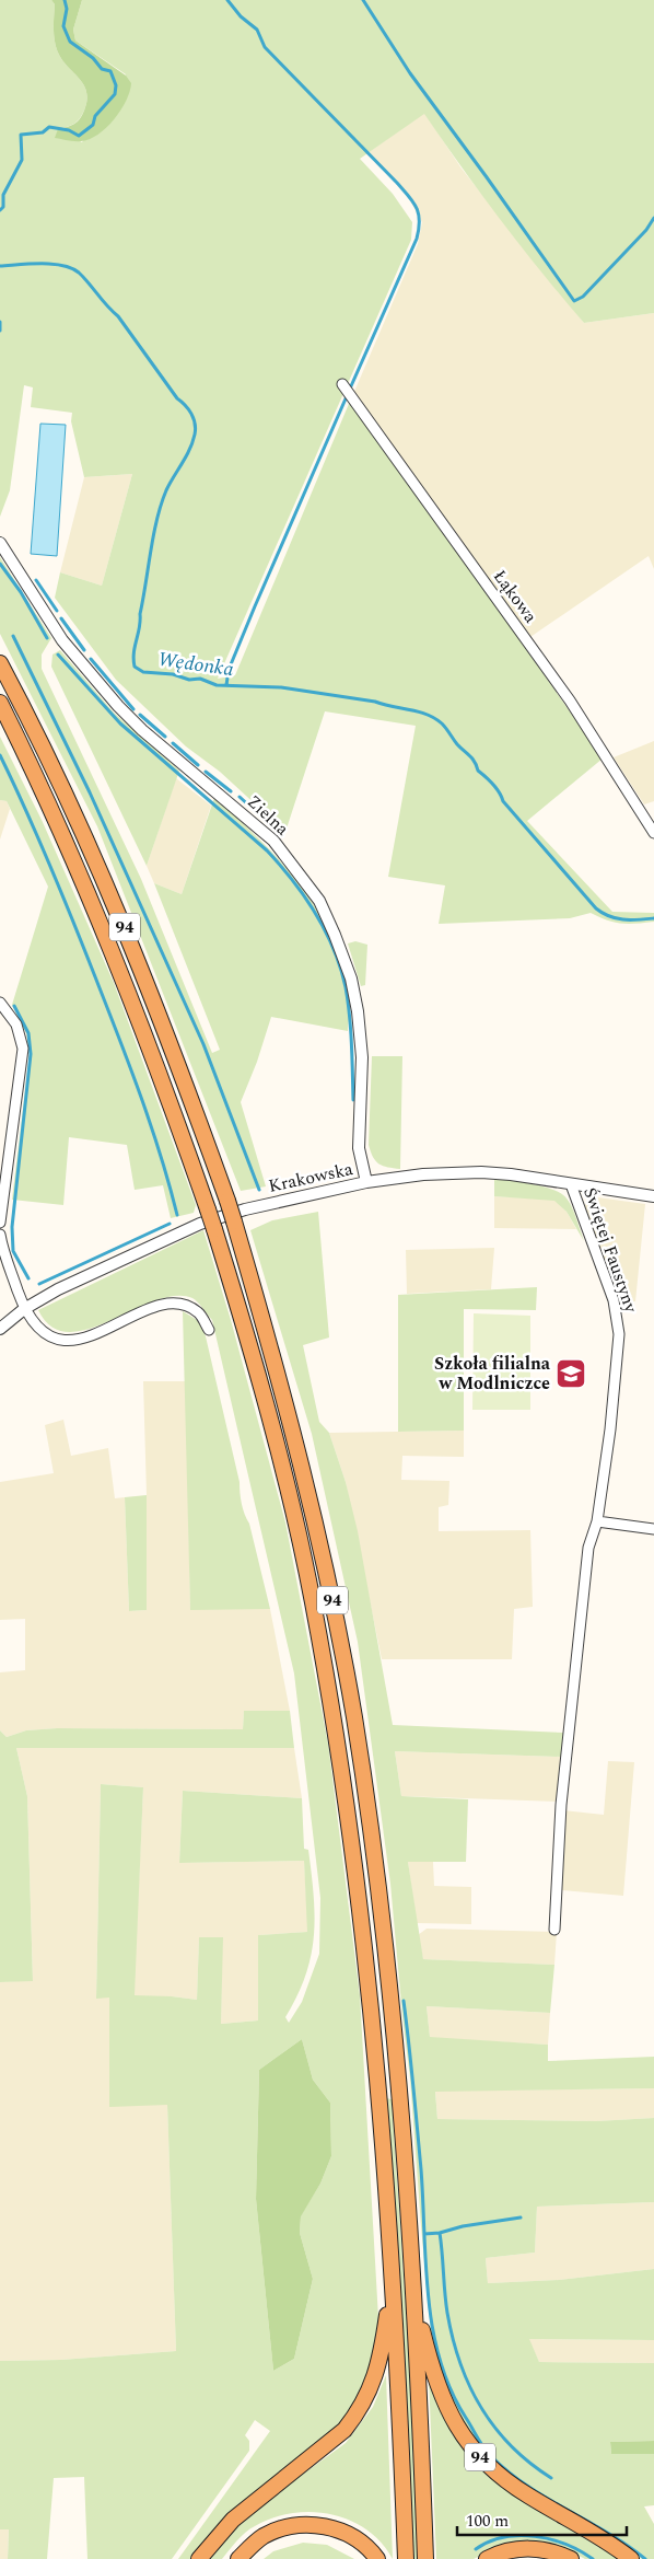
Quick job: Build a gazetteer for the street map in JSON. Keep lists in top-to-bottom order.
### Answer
{
  "streets": {
    "highway": ["94"],
    "street": [
      "Łąkowa",
      "Zielna",
      "Krakowska",
      "Świętej Faustyny"
    ]
  },
  "crossings": [
    ["Zielna", "Krakowska"],
    ["Krakowska", "Świętej Faustyny"]
  ],
  "water": ["Wędonka"],
  "places": {
    "school or university": ["Szkoła filialna w Modlniczce"]
  },
  "scale_bar": "100 m"
}
